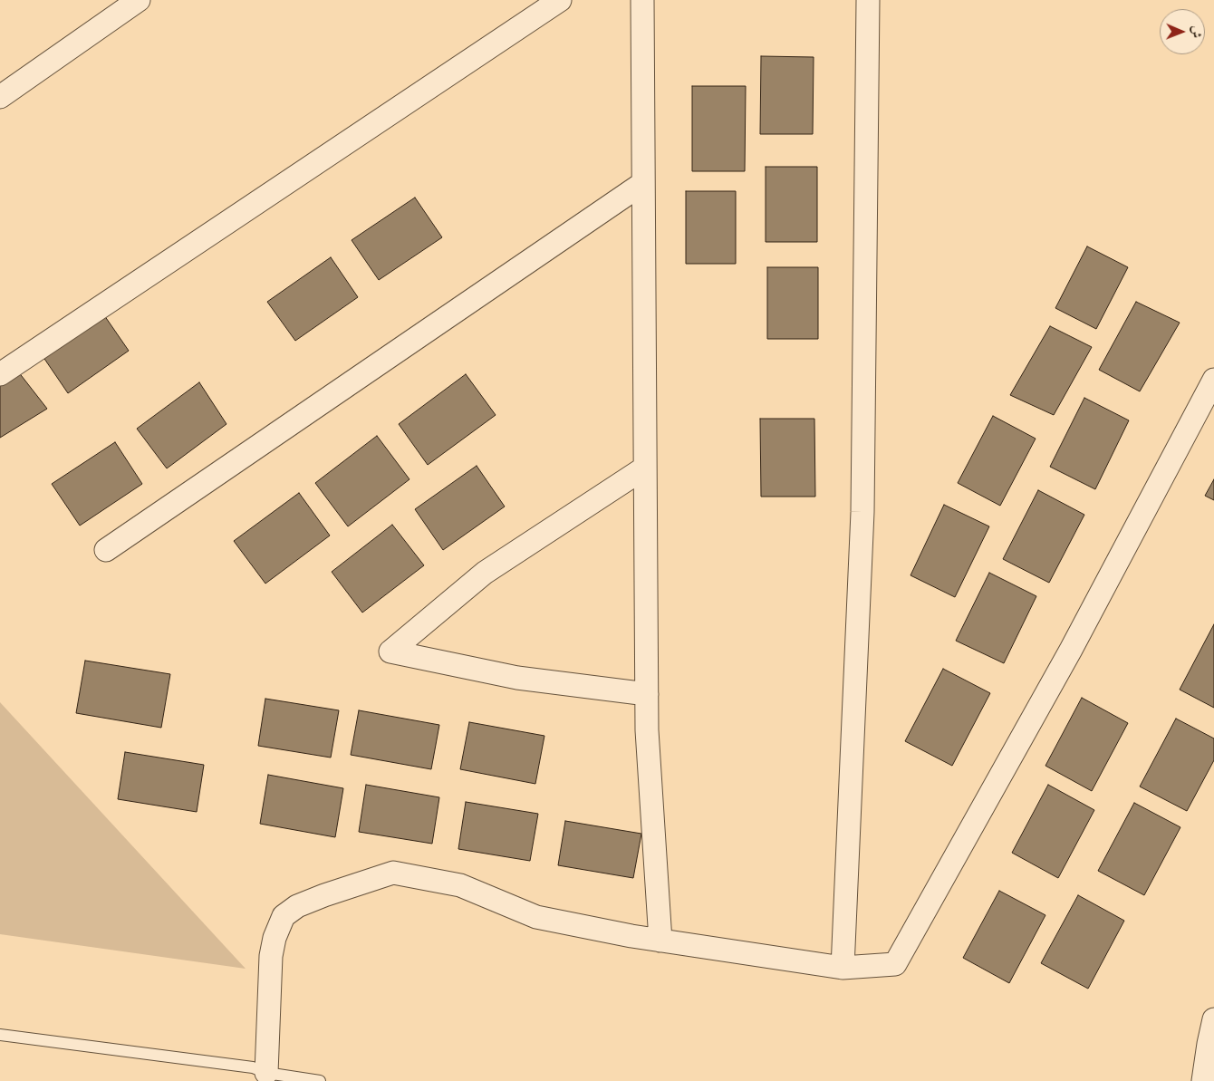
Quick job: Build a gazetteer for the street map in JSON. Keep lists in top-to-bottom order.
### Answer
{
  "north": "right"
}
